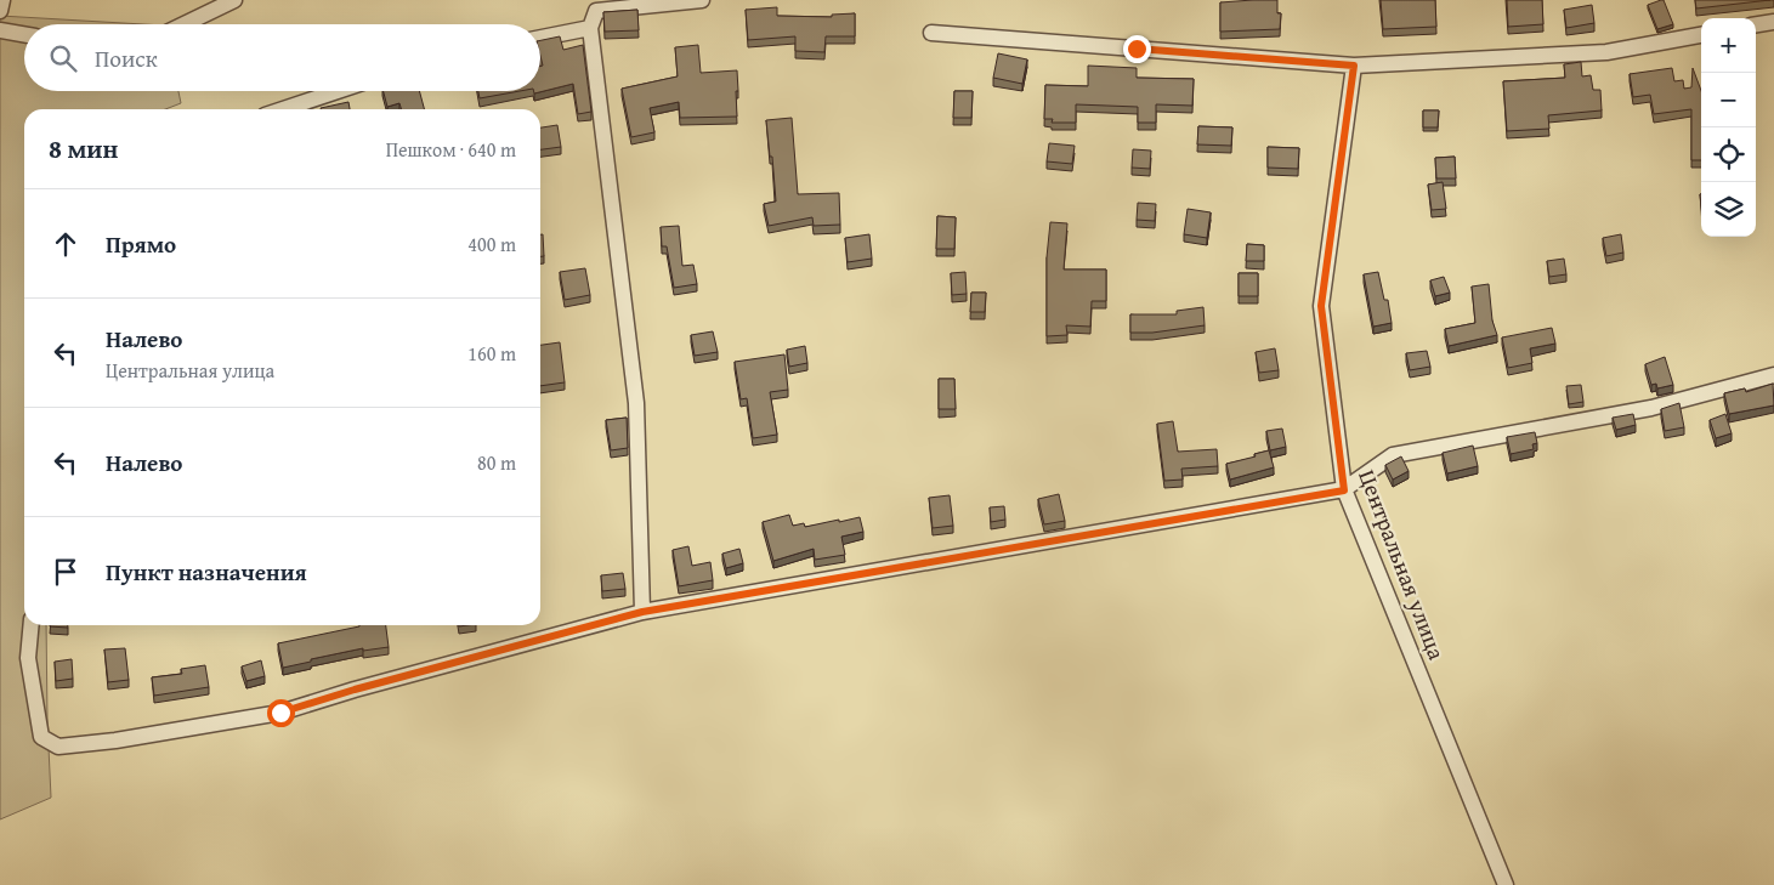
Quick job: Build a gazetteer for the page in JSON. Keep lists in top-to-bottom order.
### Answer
{
  "streets": {
    "street": ["Центральная улица"]
  },
  "page": {
    "map_buttons": ["+", "−"],
    "search": "Поиск",
    "heading": ["8 мин", "Пешком · 640 m"],
    "list": [
      ["Прямо", "400 m"],
      ["Налево", "Центральная улица", "160 m"],
      ["Налево", "80 m"],
      "Пункт назначения"
    ]
  }
}
